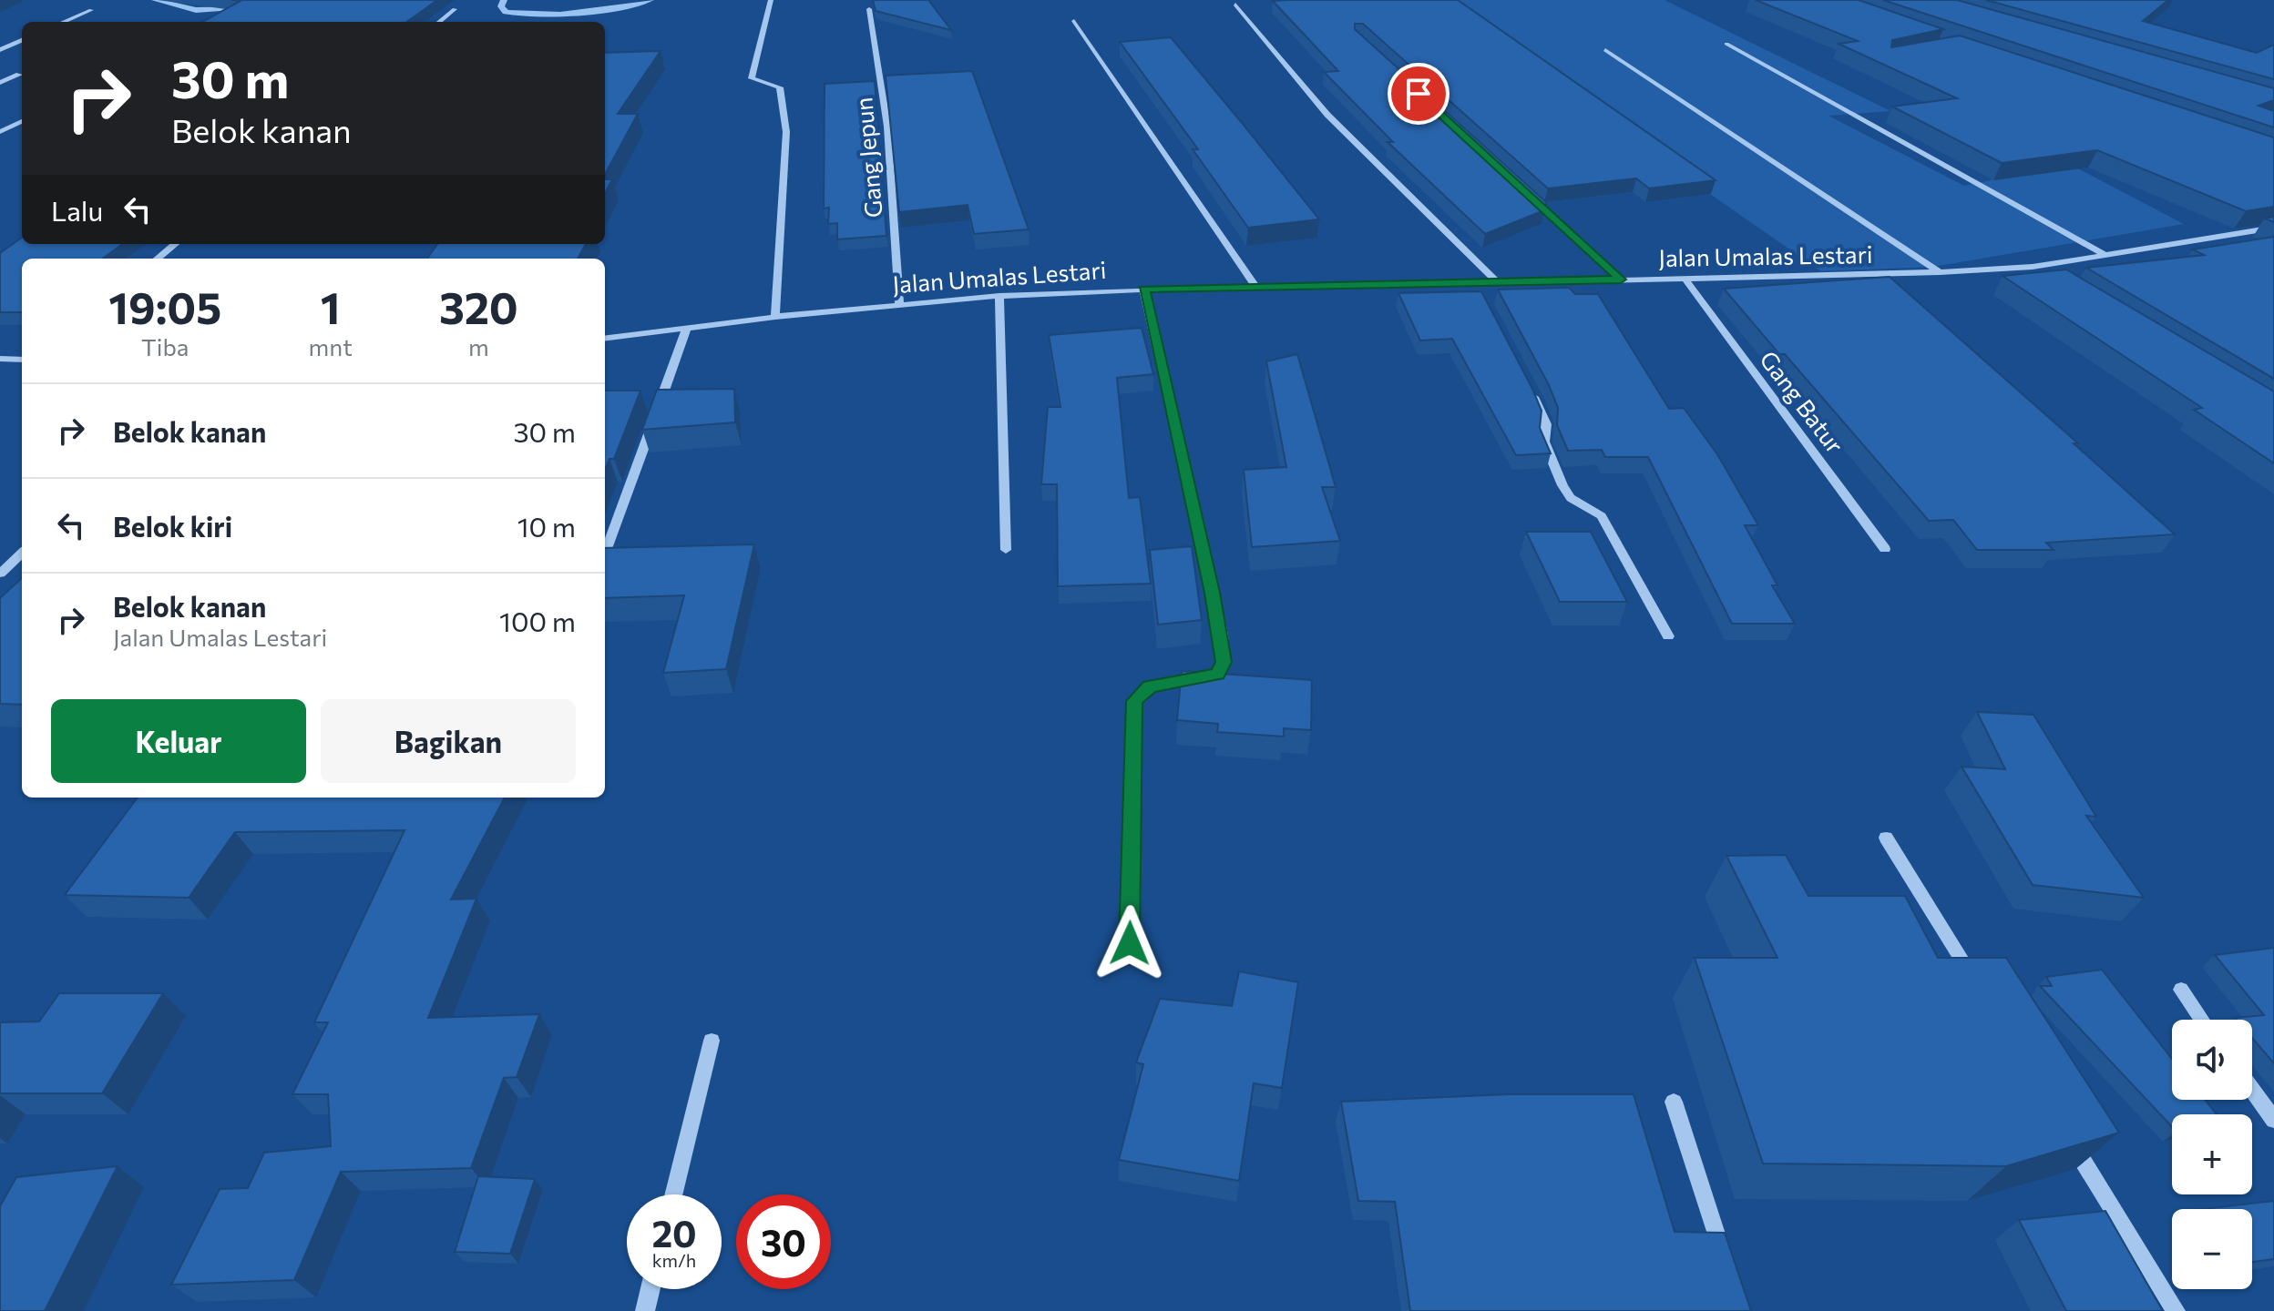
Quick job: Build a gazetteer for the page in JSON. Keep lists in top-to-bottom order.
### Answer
{
  "streets": {
    "street": ["Gang Jepun", "Jalan Umalas Lestari", "Gang Batur"]
  },
  "crossings": [
    ["Gang Jepun", "Jalan Umalas Lestari"],
    ["Jalan Umalas Lestari", "Gang Batur"]
  ],
  "page": {
    "turn": ["30 m", "Belok kanan"],
    "then": "Lalu",
    "eta": [
      "19:05",
      "Tiba",
      "1",
      "mnt",
      "320",
      "m"
    ],
    "list": [
      {
        "name": "Belok kanan",
        "value": "30 m"
      },
      {
        "name": "Belok kiri",
        "value": "10 m"
      },
      {
        "name": "Belok kanan",
        "note": "Jalan Umalas Lestari",
        "value": "100 m"
      }
    ],
    "buttons": ["Keluar", "Bagikan"],
    "map_buttons": ["+", "−"],
    "speed": "20 km/h",
    "limit": "30"
  }
}
